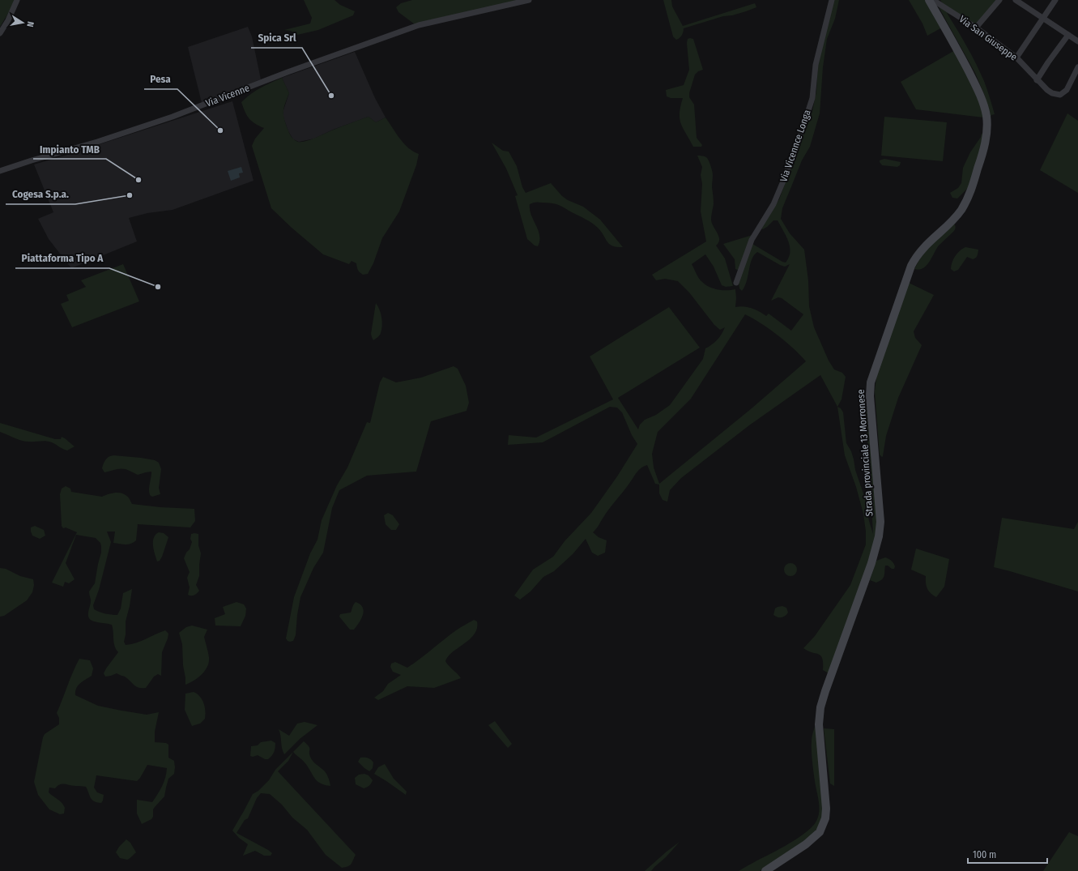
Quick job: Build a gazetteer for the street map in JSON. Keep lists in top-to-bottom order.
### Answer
{
  "streets": {
    "main road": ["Strada provinciale 13 Morronese"],
    "street": ["Via San Giuseppe", "Via Vicenne", "Via Vicennce Longa"]
  },
  "places": [
    "Spica Srl",
    "Pesa",
    "Impianto TMB",
    "Cogesa S.p.a.",
    "Piattaforma Tipo A"
  ],
  "scale_bar": "100 m",
  "north": "right"
}
